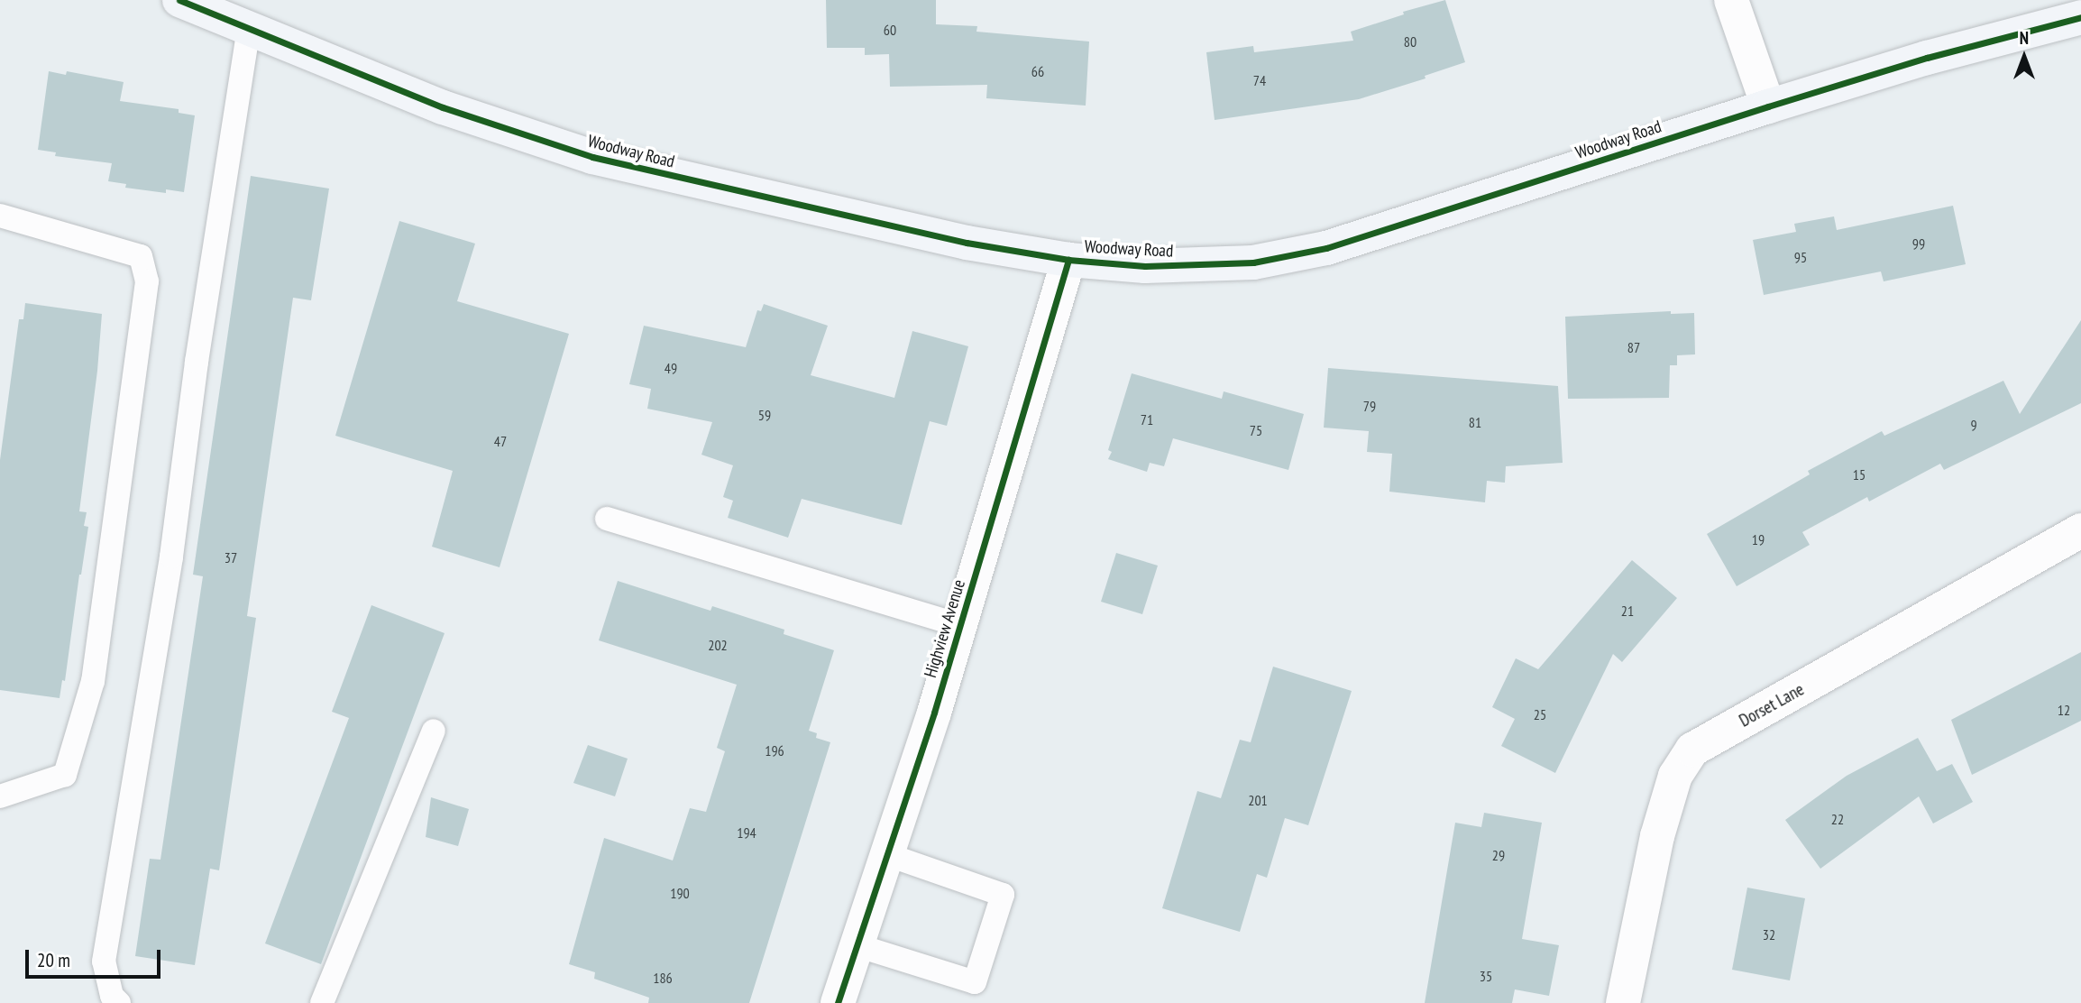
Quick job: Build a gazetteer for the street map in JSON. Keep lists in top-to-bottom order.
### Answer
{
  "streets": {
    "street": ["Woodway Road", "Highview Avenue", "Dorset Lane"]
  },
  "crossings": [
    ["Woodway Road", "Highview Avenue"]
  ],
  "house_numbers": [
    "60",
    "80",
    "66",
    "74",
    "99",
    "95",
    "87",
    "49",
    "79",
    "59",
    "71",
    "81",
    "9",
    "75",
    "47",
    "15",
    "19",
    "37",
    "21",
    "202",
    "12",
    "25",
    "196",
    "201",
    "22",
    "194",
    "29",
    "190",
    "32",
    "35",
    "186"
  ],
  "scale_bar": "20 m",
  "north": "top"
}
